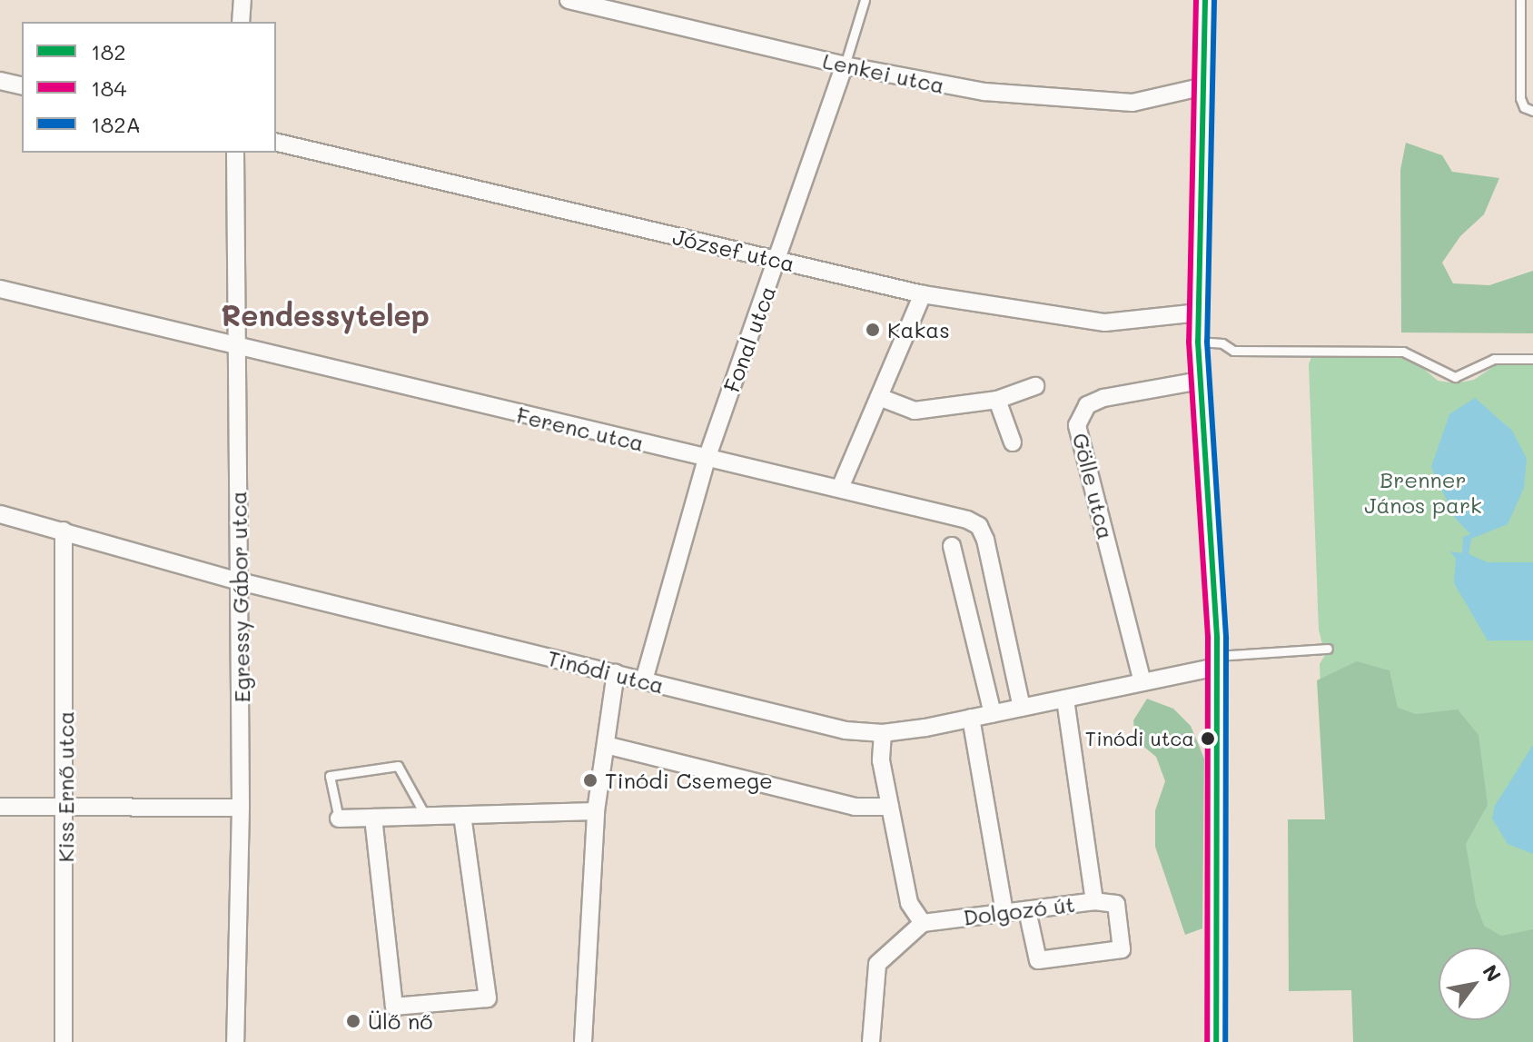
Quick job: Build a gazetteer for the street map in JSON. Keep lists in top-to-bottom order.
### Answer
{
  "streets": {
    "street": [
      "Lenkei utca",
      "József utca",
      "Fonal utca",
      "Ferenc utca",
      "Gölle utca",
      "Egressy Gábor utca",
      "Tinódi utca",
      "Kiss Ernő utca",
      "Dolgozó út"
    ]
  },
  "crossings": [
    ["Lenkei utca", "Fonal utca"],
    ["József utca", "Fonal utca"],
    ["Fonal utca", "Ferenc utca"],
    ["Fonal utca", "Tinódi utca"],
    ["Ferenc utca", "Egressy Gábor utca"],
    ["Ferenc utca", "Tinódi utca"],
    ["Gölle utca", "Tinódi utca"],
    ["Egressy Gábor utca", "Tinódi utca"],
    ["Tinódi utca", "Kiss Ernő utca"],
    ["Tinódi utca", "Dolgozó út"]
  ],
  "districts": ["Rendessytelep"],
  "parks": ["Brenner János park"],
  "places": [
    "Kakas",
    "Tinódi utca",
    "Tinódi Csemege",
    "Ülő nő"
  ],
  "lines": ["transit line 182", "transit line 184", "transit line 182A"],
  "legend": ["182", "184", "182A"],
  "north": "top right"
}
